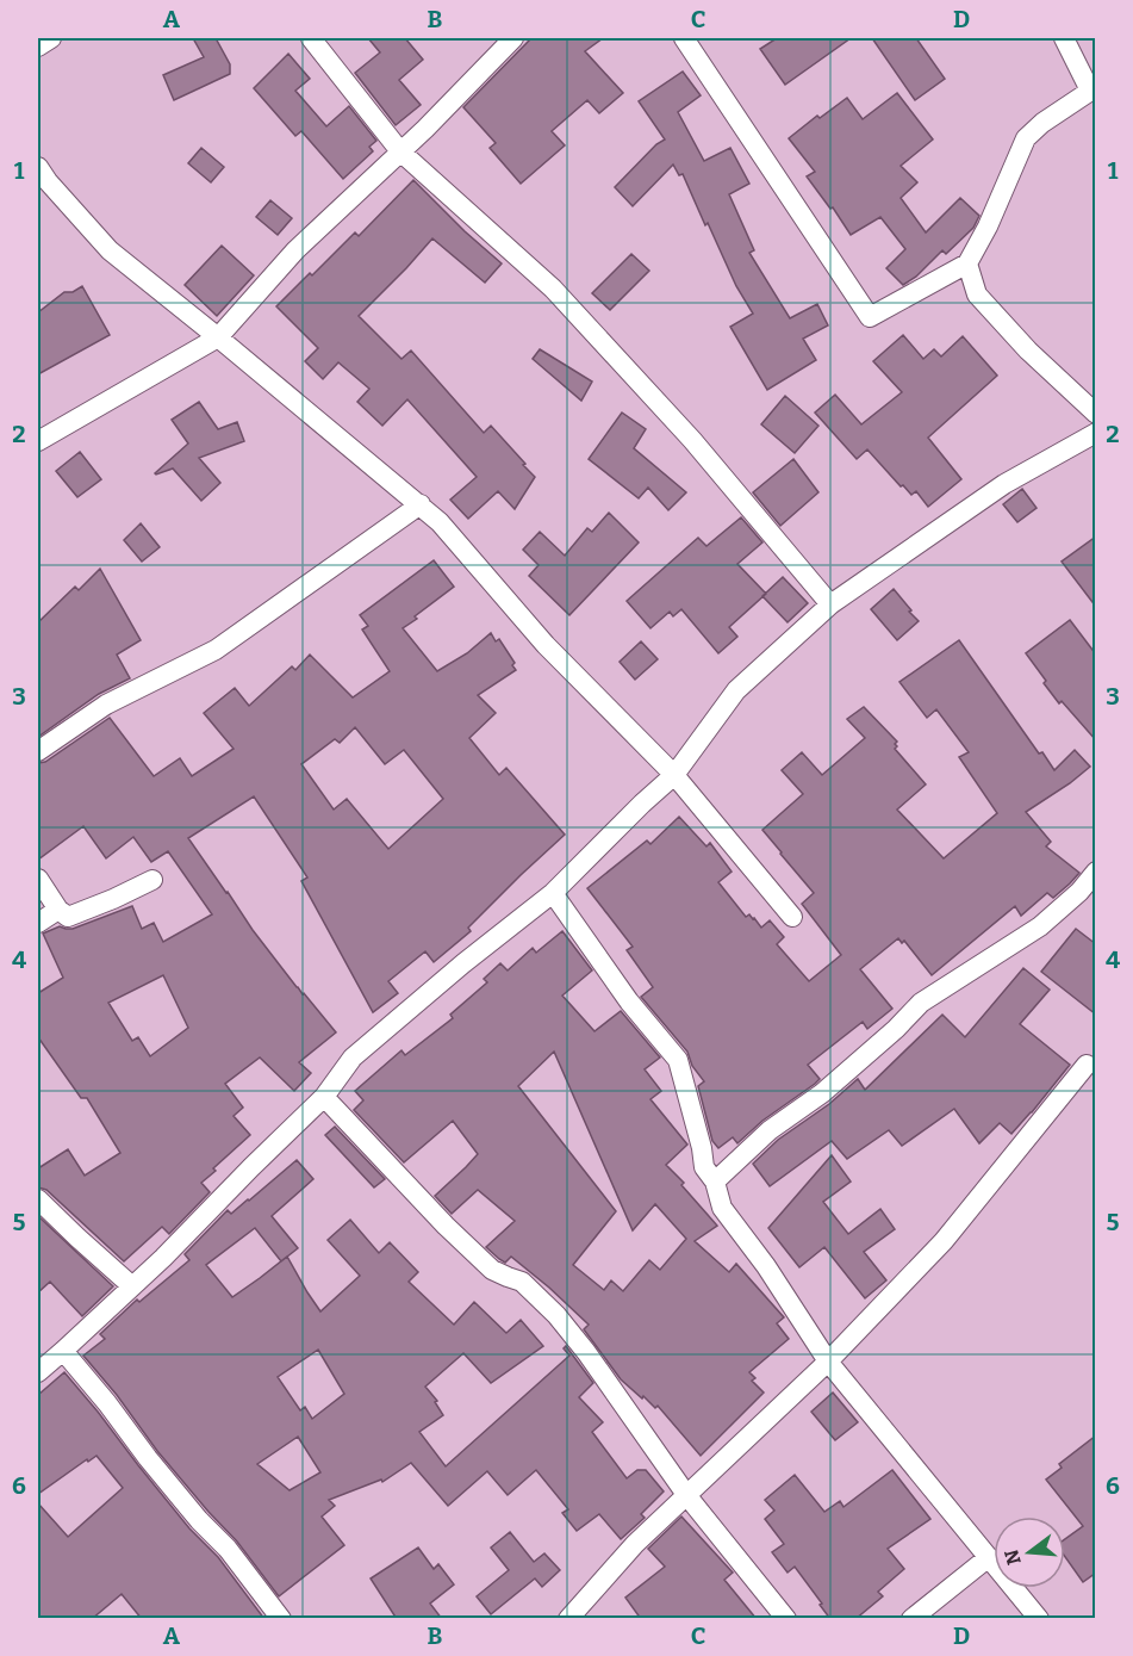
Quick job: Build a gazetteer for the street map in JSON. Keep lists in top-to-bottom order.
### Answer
{
  "north": "left",
  "grid": {
    "columns": [
      "A",
      "B",
      "C",
      "D"
    ],
    "rows": [
      "1",
      "2",
      "3",
      "4",
      "5",
      "6"
    ]
  }
}
